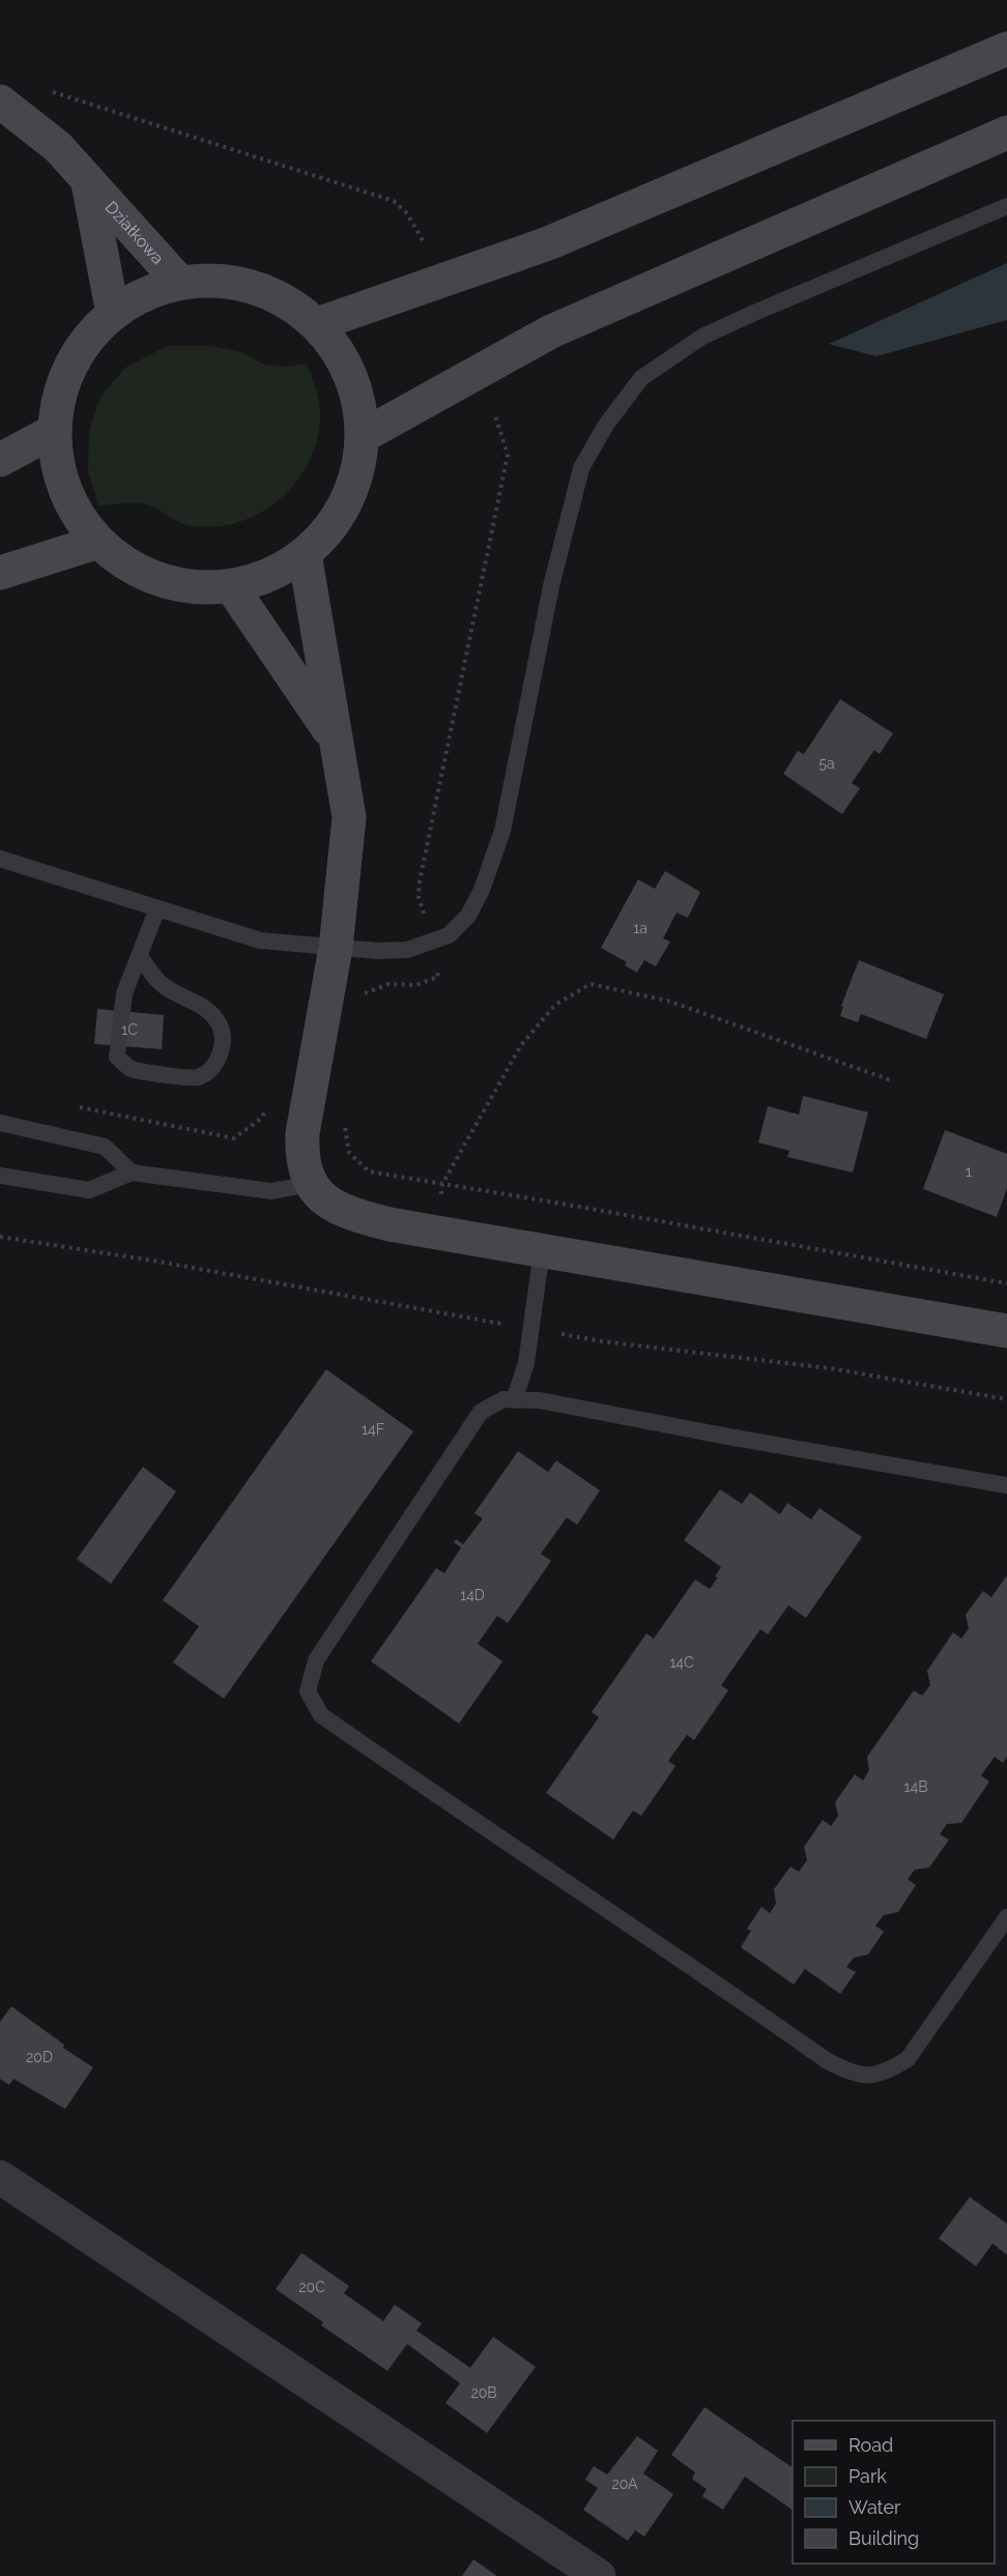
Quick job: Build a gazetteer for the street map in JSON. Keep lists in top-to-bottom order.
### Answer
{
  "streets": {
    "main road": ["Działkowa"]
  },
  "house_numbers": [
    "5a",
    "1a",
    "1C",
    "1",
    "14F",
    "14D",
    "14C",
    "14B",
    "20D",
    "20C",
    "20B",
    "20A"
  ],
  "legend": [
    "Road",
    "Park",
    "Water",
    "Building"
  ]
}
